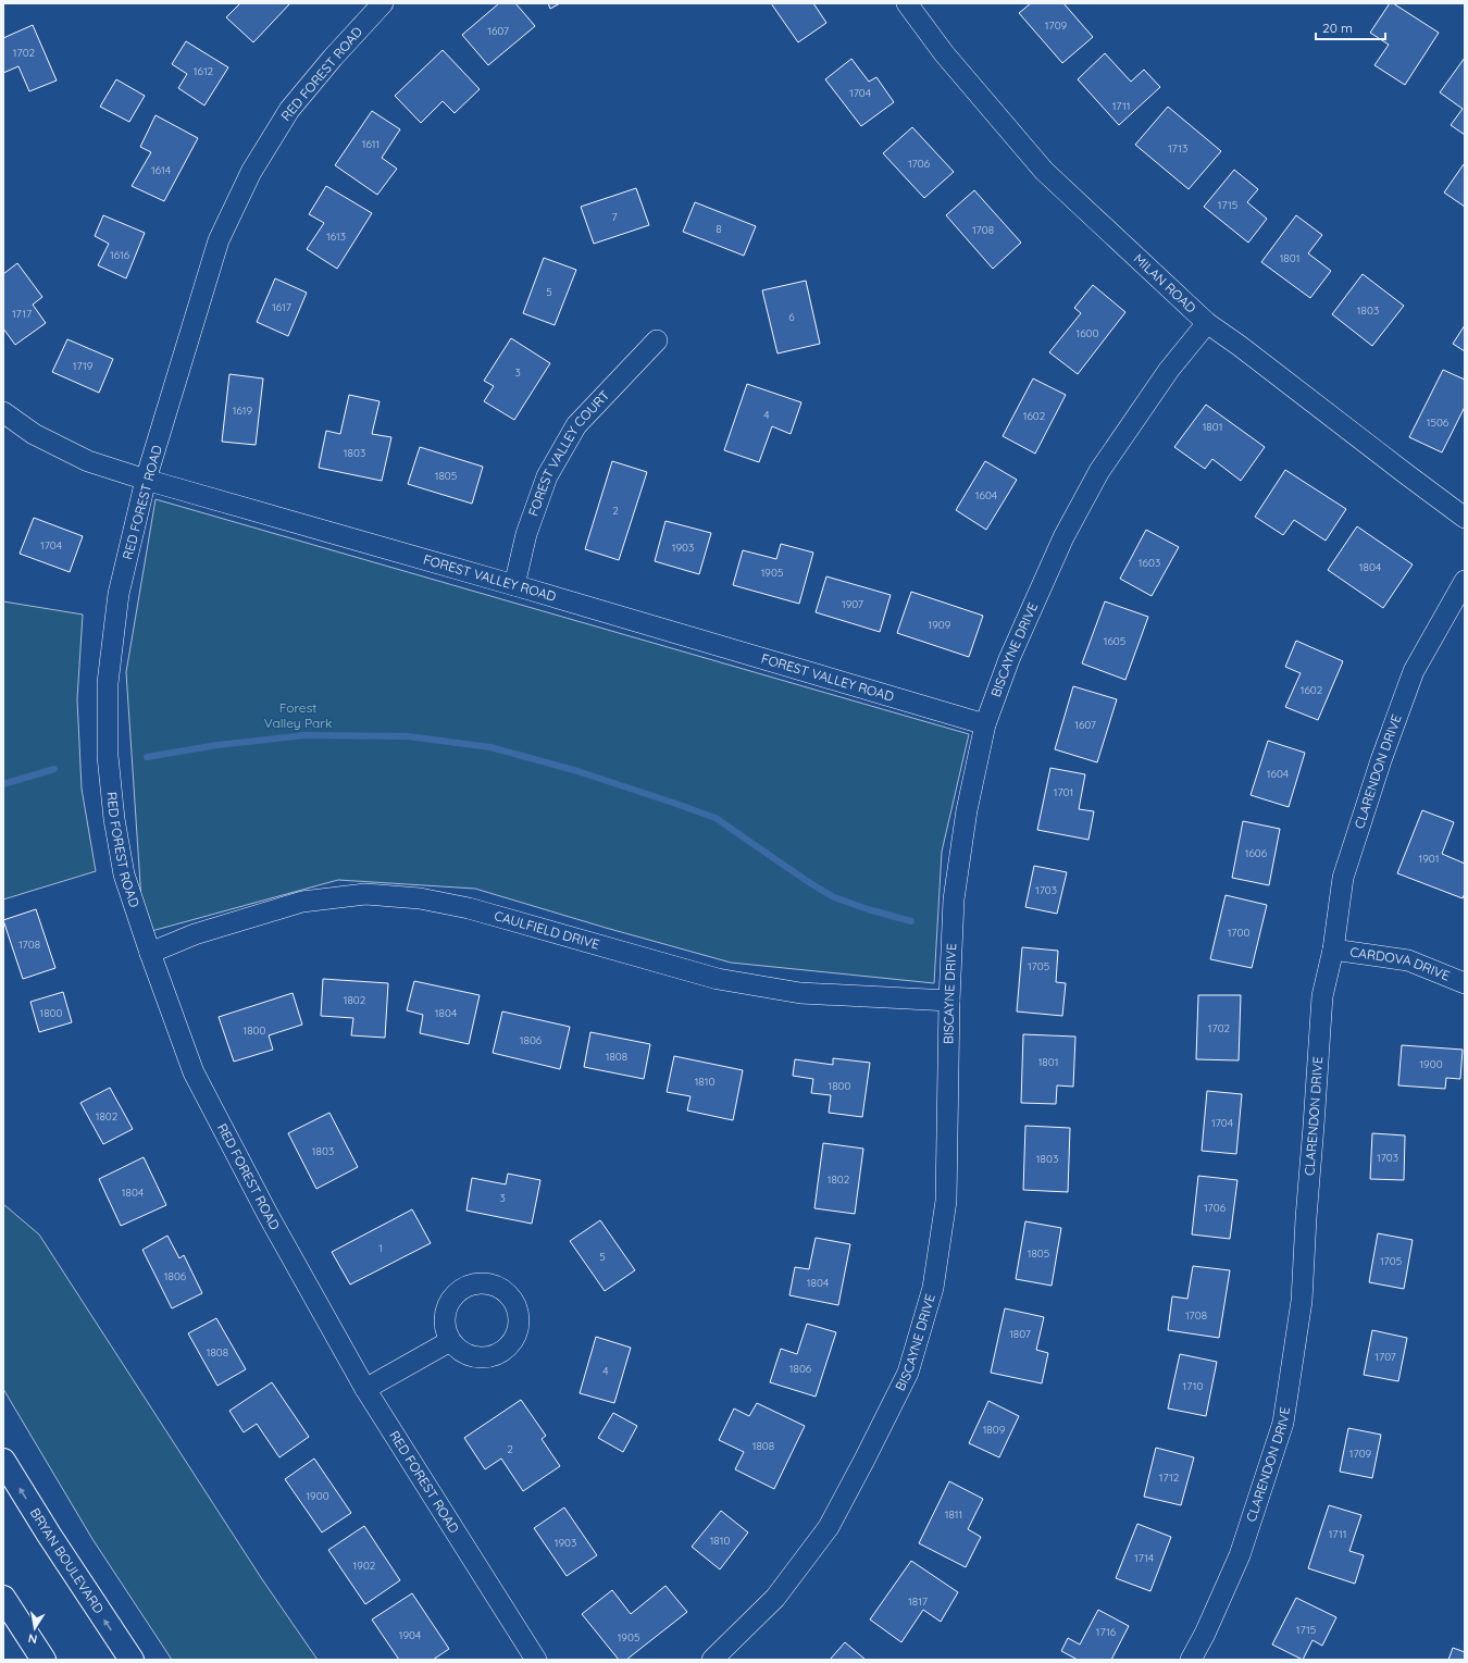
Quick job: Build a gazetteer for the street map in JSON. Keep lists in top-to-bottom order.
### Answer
{
  "streets": {
    "highway": ["BRYAN BOULEVARD"],
    "street": [
      "RED FOREST ROAD",
      "MILAN ROAD",
      "FOREST VALLEY COURT",
      "FOREST VALLEY ROAD",
      "BISCAYNE DRIVE",
      "CLARENDON DRIVE",
      "CAULFIELD DRIVE",
      "CARDOVA DRIVE"
    ]
  },
  "crossings": [
    ["RED FOREST ROAD", "FOREST VALLEY ROAD"],
    ["RED FOREST ROAD", "CAULFIELD DRIVE"],
    ["MILAN ROAD", "BISCAYNE DRIVE"],
    ["FOREST VALLEY COURT", "FOREST VALLEY ROAD"],
    ["FOREST VALLEY ROAD", "BISCAYNE DRIVE"],
    ["BISCAYNE DRIVE", "CAULFIELD DRIVE"],
    ["CLARENDON DRIVE", "CARDOVA DRIVE"]
  ],
  "parks": ["Forest Valley Park"],
  "house_numbers": [
    "1709",
    "1607",
    "1702",
    "1612",
    "1704",
    "1711",
    "1611",
    "1713",
    "1706",
    "1614",
    "1715",
    "7",
    "8",
    "1708",
    "1613",
    "1616",
    "1801",
    "5",
    "1617",
    "1803",
    "1717",
    "6",
    "1600",
    "1719",
    "3",
    "1619",
    "4",
    "1602",
    "1506",
    "1801",
    "1803",
    "1805",
    "1604",
    "2",
    "1704",
    "1903",
    "1603",
    "1804",
    "1905",
    "1907",
    "1909",
    "1605",
    "1602",
    "1607",
    "1604",
    "1701",
    "1606",
    "1901",
    "1703",
    "1700",
    "1708",
    "1705",
    "1802",
    "1800",
    "1804",
    "1702",
    "1800",
    "1806",
    "1808",
    "1801",
    "1900",
    "1810",
    "1800",
    "1802",
    "1704",
    "1803",
    "1703",
    "1803",
    "1802",
    "1804",
    "3",
    "1706",
    "1",
    "1805",
    "5",
    "1705",
    "1806",
    "1804",
    "1708",
    "1807",
    "1808",
    "1707",
    "1806",
    "4",
    "1710",
    "1809",
    "1808",
    "2",
    "1709",
    "1712",
    "1900",
    "1811",
    "1711",
    "1810",
    "1903",
    "1714",
    "1902",
    "1817",
    "1715",
    "1716",
    "1904",
    "1905"
  ],
  "scale_bar": "20 m",
  "north": "bottom"
}
